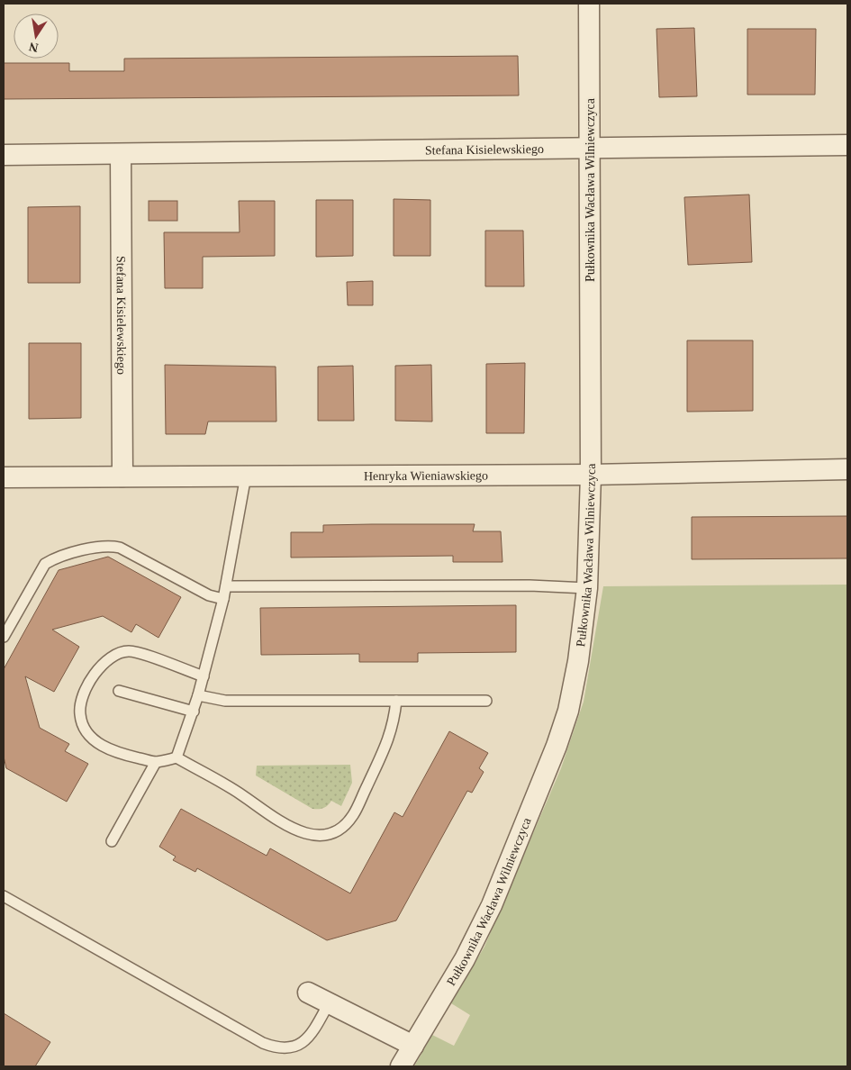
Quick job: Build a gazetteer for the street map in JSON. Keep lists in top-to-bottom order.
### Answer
{
  "streets": {
    "street": ["Stefana Kisielewskiego", "Pułkownika Wacława Wilniewczyca", "Henryka Wieniawskiego"]
  },
  "crossings": [
    ["Stefana Kisielewskiego", "Pułkownika Wacława Wilniewczyca"],
    ["Stefana Kisielewskiego", "Henryka Wieniawskiego"],
    ["Pułkownika Wacława Wilniewczyca", "Henryka Wieniawskiego"]
  ],
  "north": "bottom"
}
